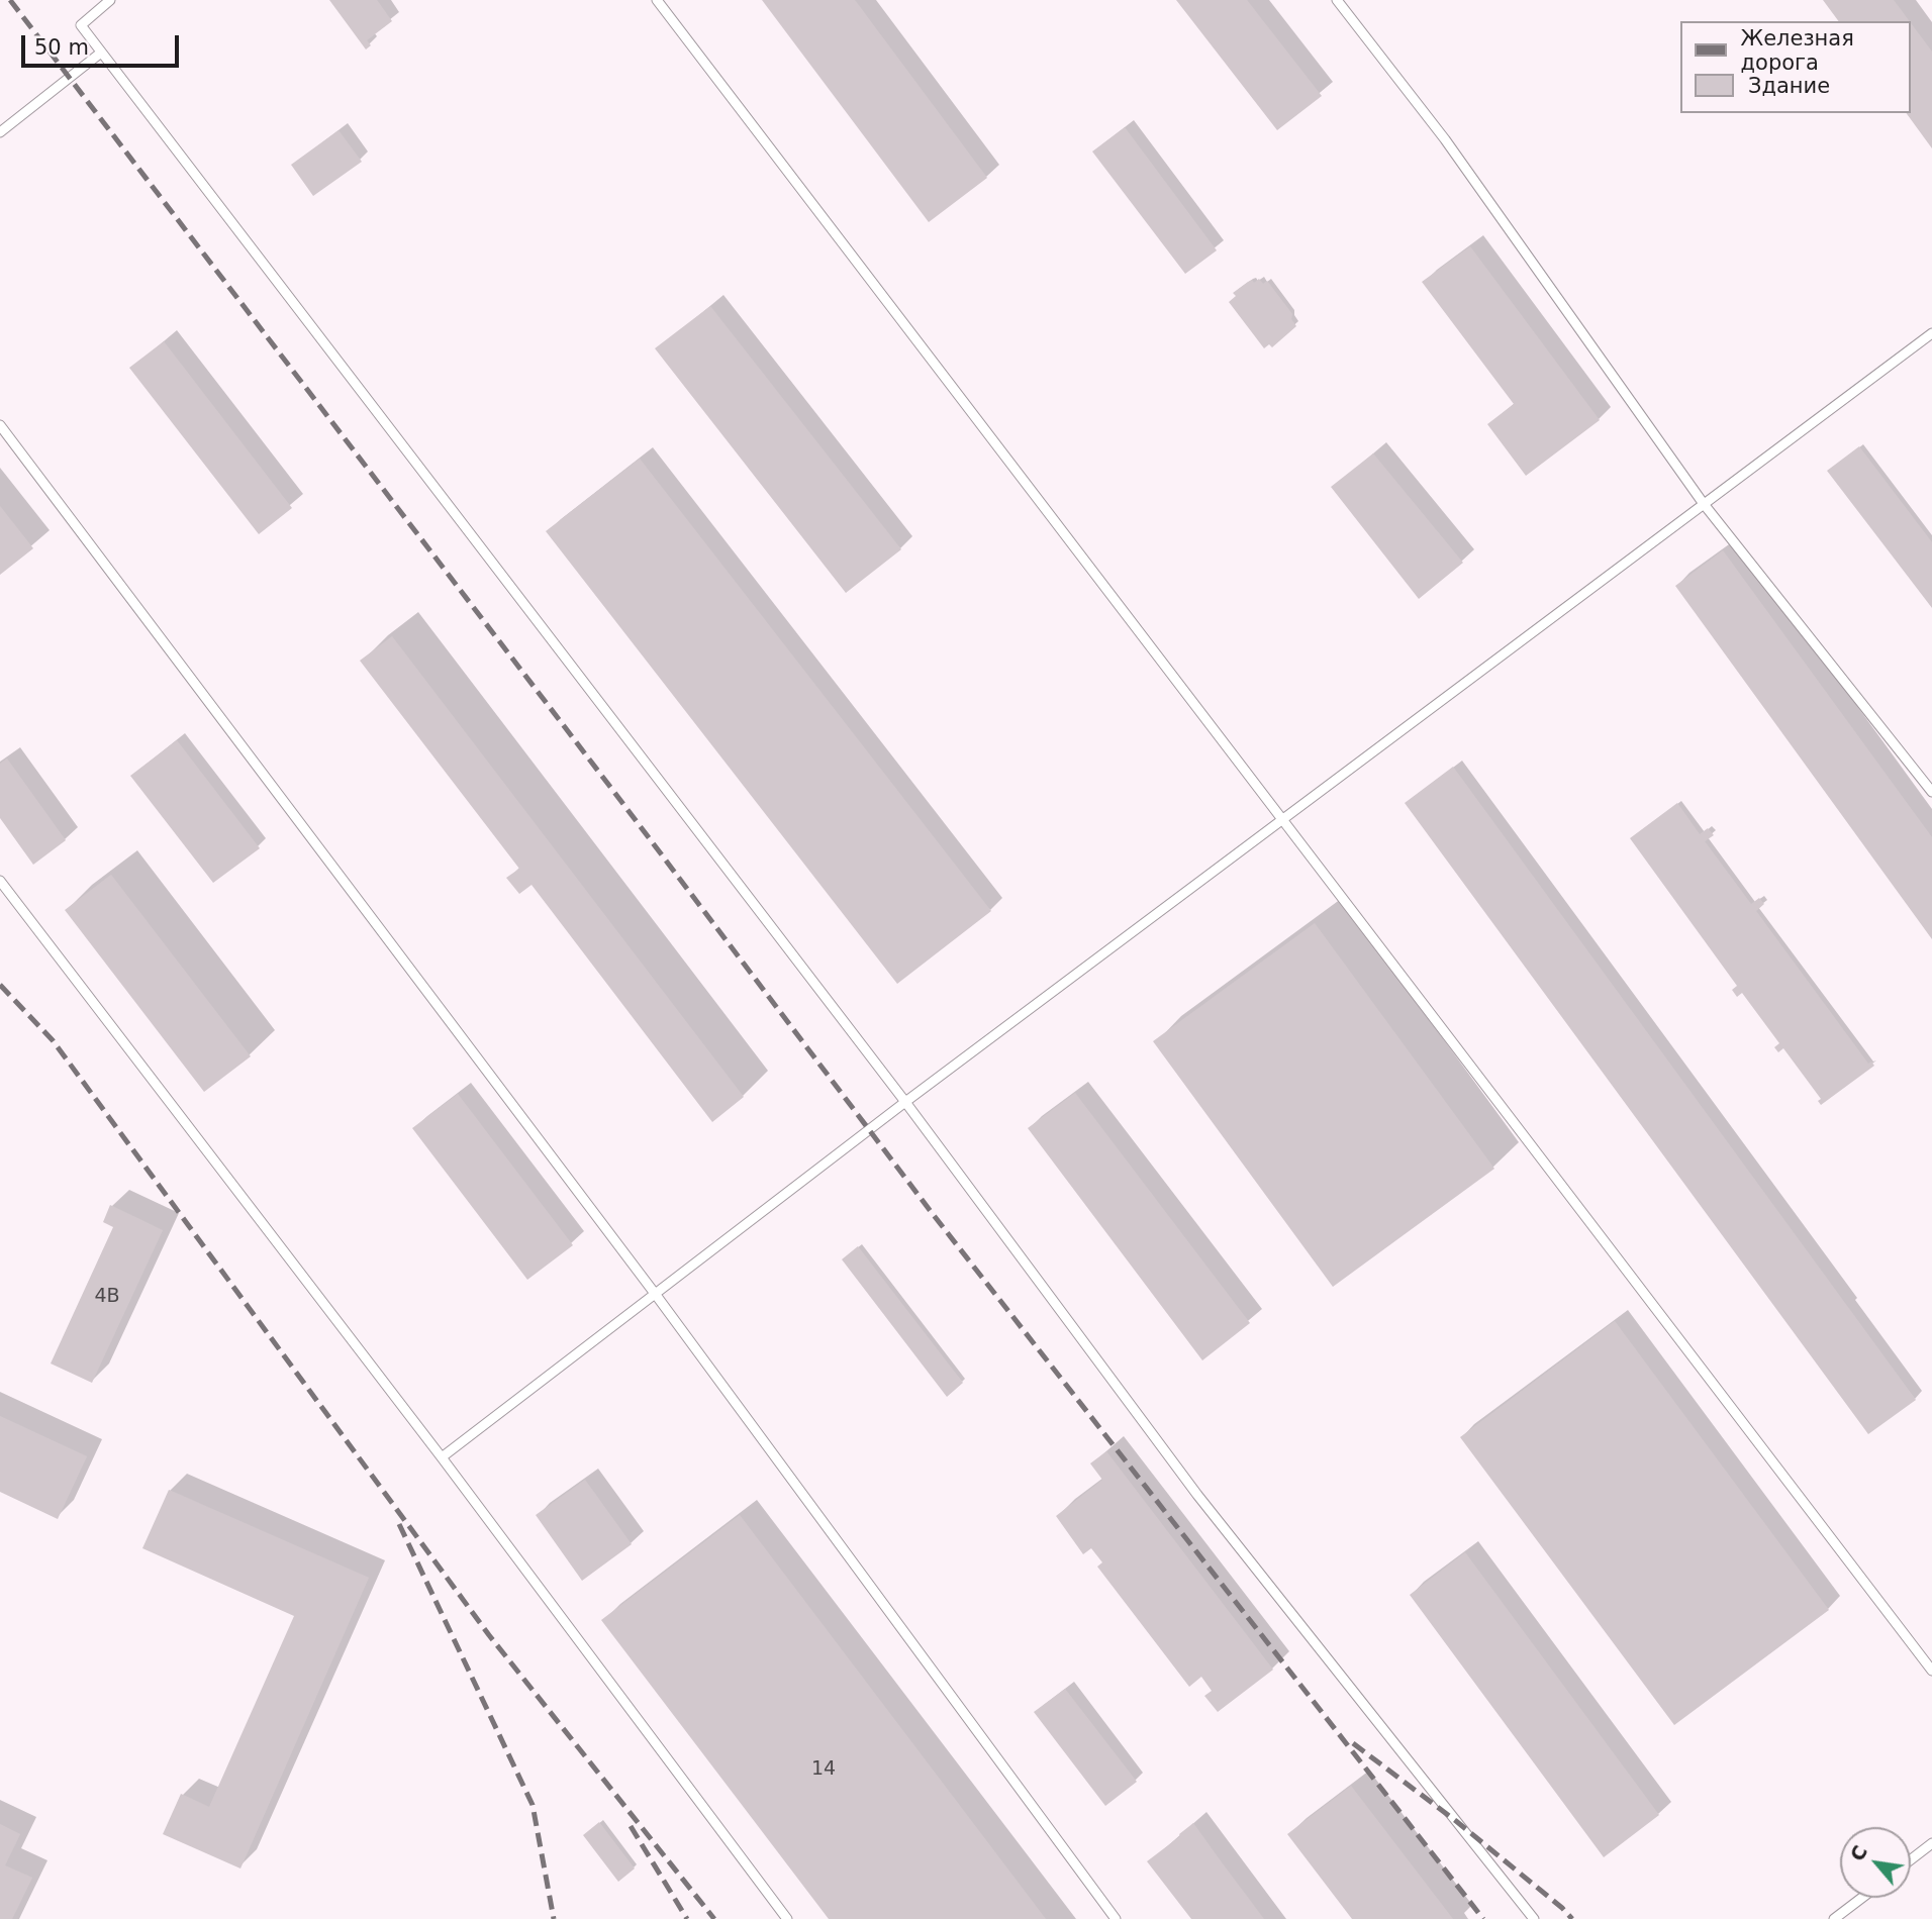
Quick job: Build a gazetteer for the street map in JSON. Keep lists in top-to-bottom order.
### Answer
{
  "house_numbers": ["4В", "14"],
  "legend": ["Железная дорога", "Здание"],
  "scale_bar": "50 m",
  "north": "top left"
}
